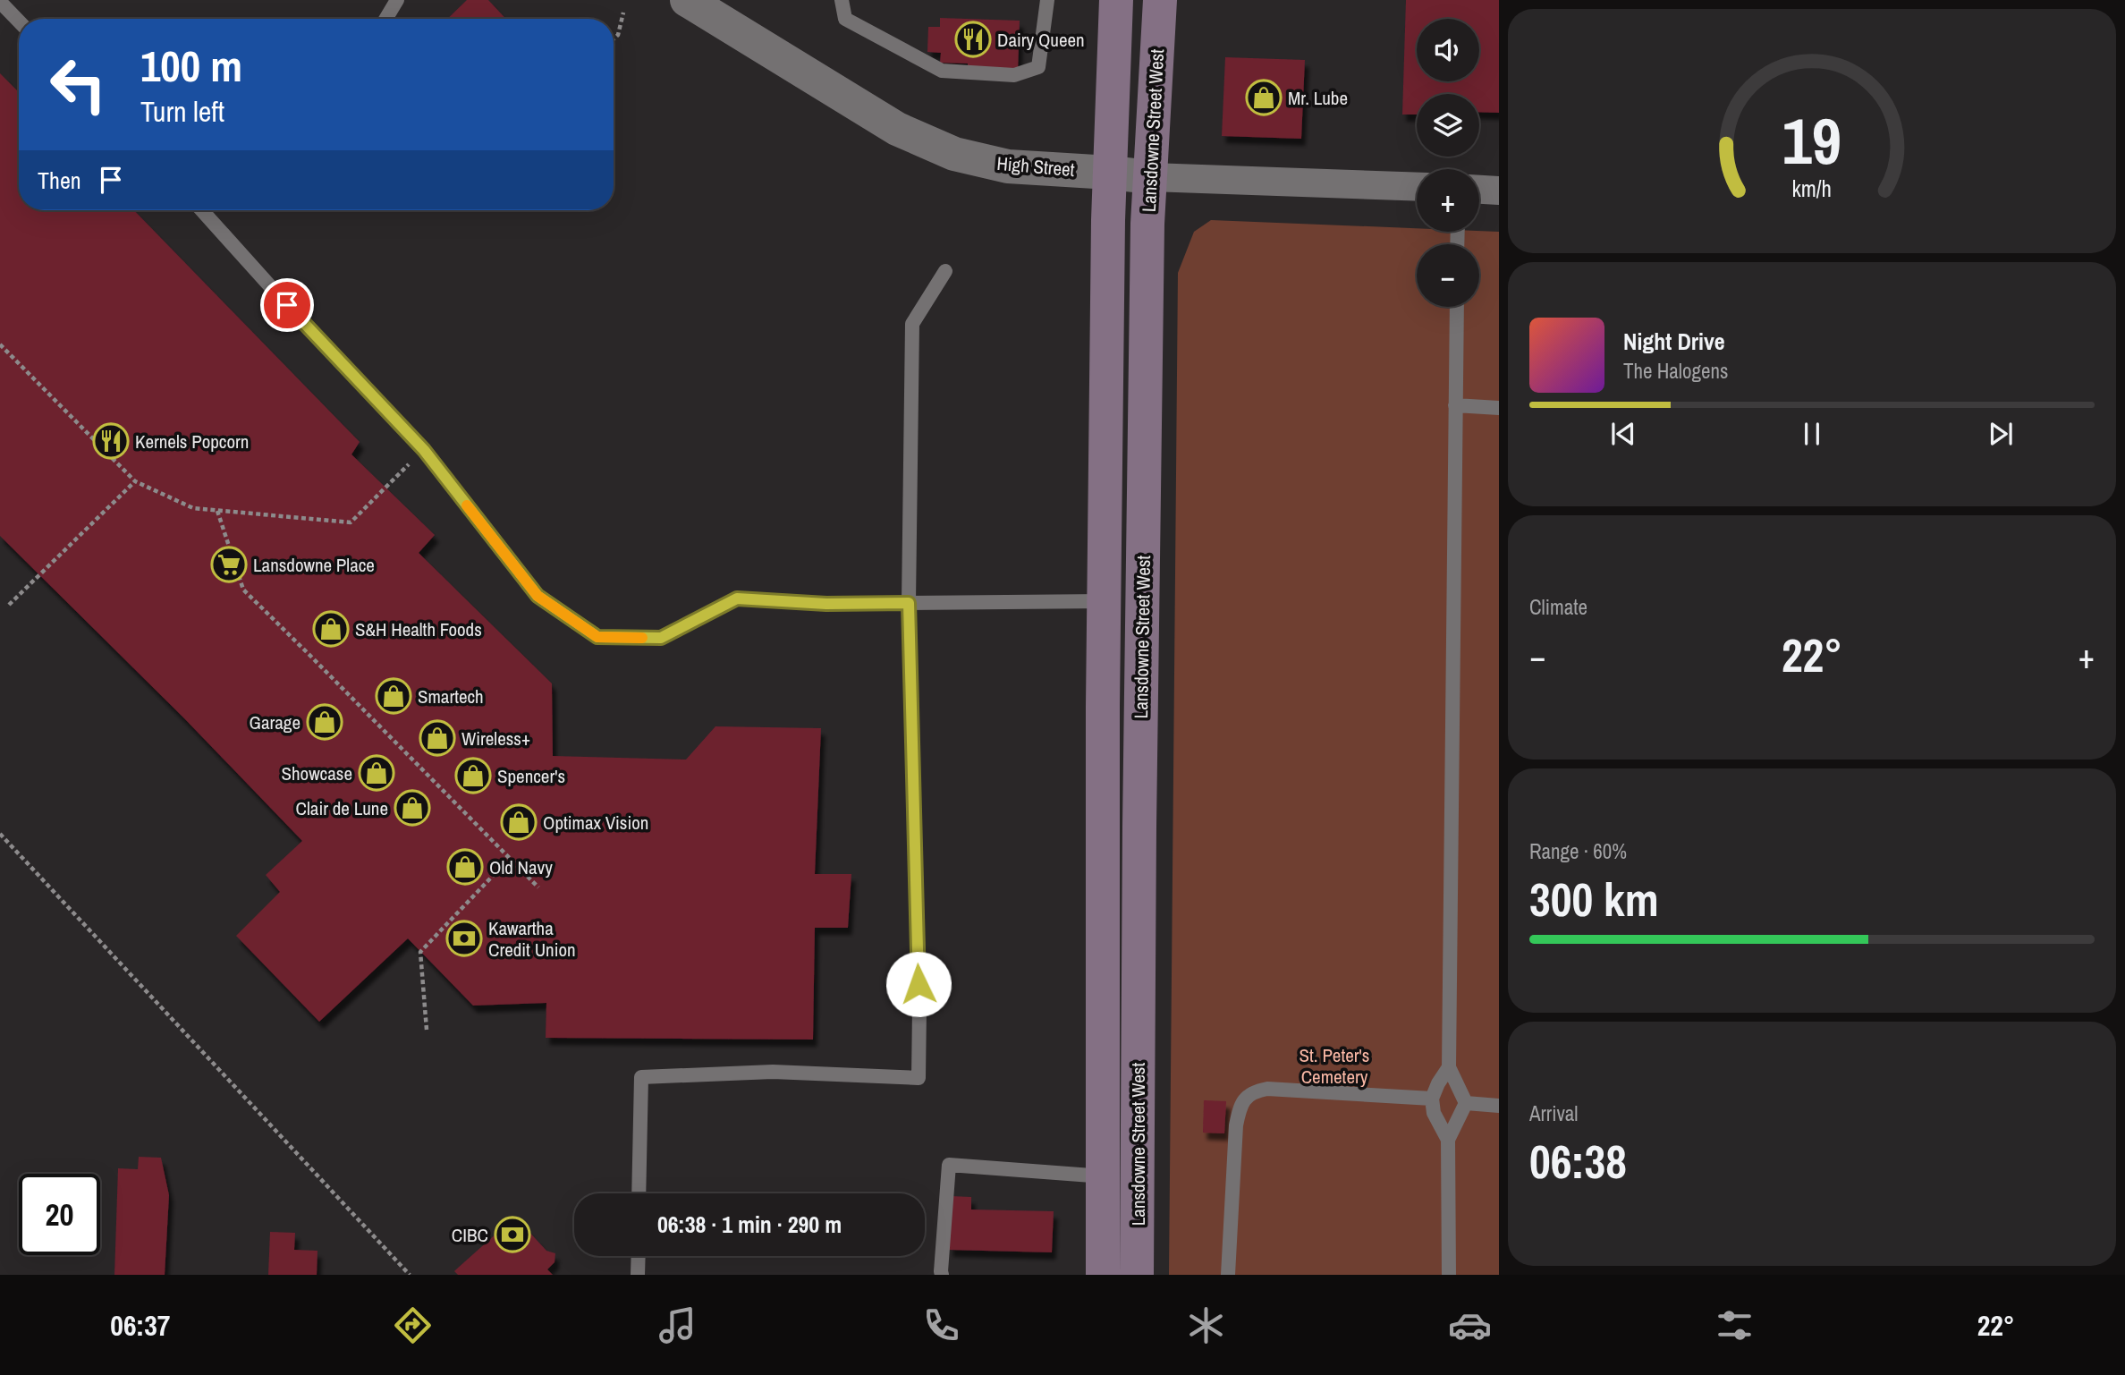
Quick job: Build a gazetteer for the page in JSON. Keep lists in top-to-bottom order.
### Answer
{
  "streets": {
    "main road": ["Lansdowne Street West"],
    "street": ["High Street"]
  },
  "crossings": [
    ["Lansdowne Street West", "High Street"]
  ],
  "parks": ["St. Peter's Cemetery"],
  "places": {
    "restaurant": ["Dairy Queen", "Kernels Popcorn"],
    "shop": [
      "Mr. Lube",
      "S&H Health Foods",
      "Smartech",
      "Garage",
      "Wireless+",
      "Showcase",
      "Spencer's",
      "Clair de Lune",
      "Optimax Vision",
      "Old Navy"
    ],
    "supermarket": ["Lansdowne Place"],
    "bank": ["Kawartha Credit Union", "CIBC"]
  },
  "page": {
    "map_buttons": ["+", "−"],
    "turn": ["100 m", "Turn left"],
    "then": "Then",
    "song": ["Night Drive", "The Halogens"],
    "tile": [
      "Climate",
      ["Range · 60%", "300 km"],
      ["Arrival", "06:38"]
    ],
    "heat": ["−", "22°", "+"],
    "limit": "20",
    "trip": "06:38 · 1 min · 290 m",
    "tabs": ["06:37", "22°"],
    "gauge": ["19", "km/h"]
  }
}
